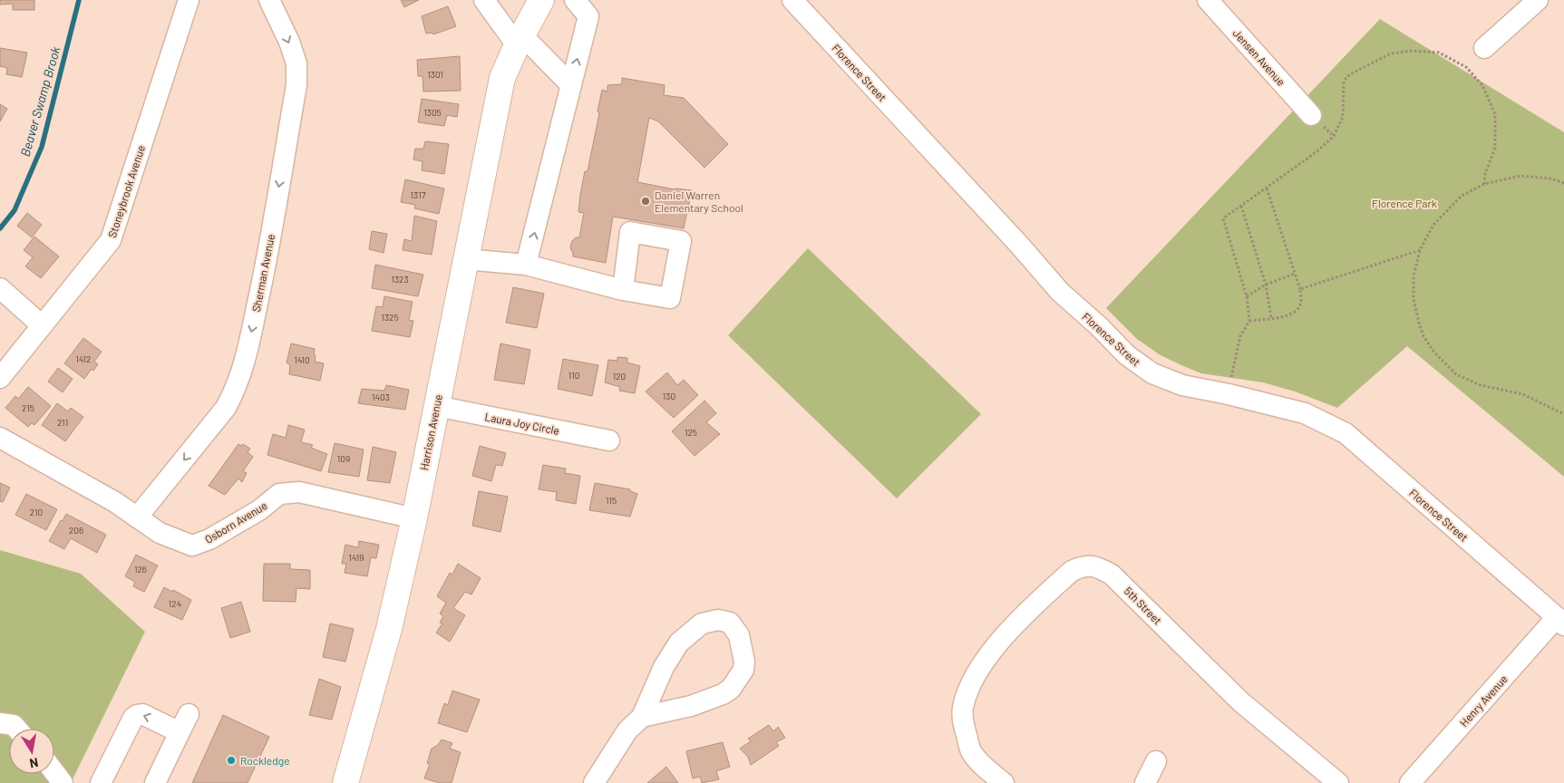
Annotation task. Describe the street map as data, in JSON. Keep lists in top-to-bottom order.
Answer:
{
  "streets": {
    "main road": ["Harrison Avenue"],
    "street": [
      "Jensen Avenue",
      "Florence Street",
      "Stoneybrook Avenue",
      "Sherman Avenue",
      "Laura Joy Circle",
      "Osborn Avenue",
      "5th Street",
      "Henry Avenue"
    ]
  },
  "crossings": [
    ["Florence Street", "Henry Avenue"],
    ["Sherman Avenue", "Osborn Avenue"],
    ["Laura Joy Circle", "Harrison Avenue"],
    ["Harrison Avenue", "Osborn Avenue"]
  ],
  "one_way": ["Sherman Avenue"],
  "water": ["Beaver Swamp Brook"],
  "parks": ["Florence Park"],
  "places": ["Daniel Warren Elementary School", "Rockledge"],
  "house_numbers": [
    "1301",
    "1305",
    "1317",
    "1323",
    "1325",
    "1412",
    "1410",
    "110",
    "120",
    "130",
    "1403",
    "215",
    "211",
    "125",
    "109",
    "115",
    "210",
    "206",
    "1419",
    "126",
    "124"
  ],
  "north": "bottom"
}
